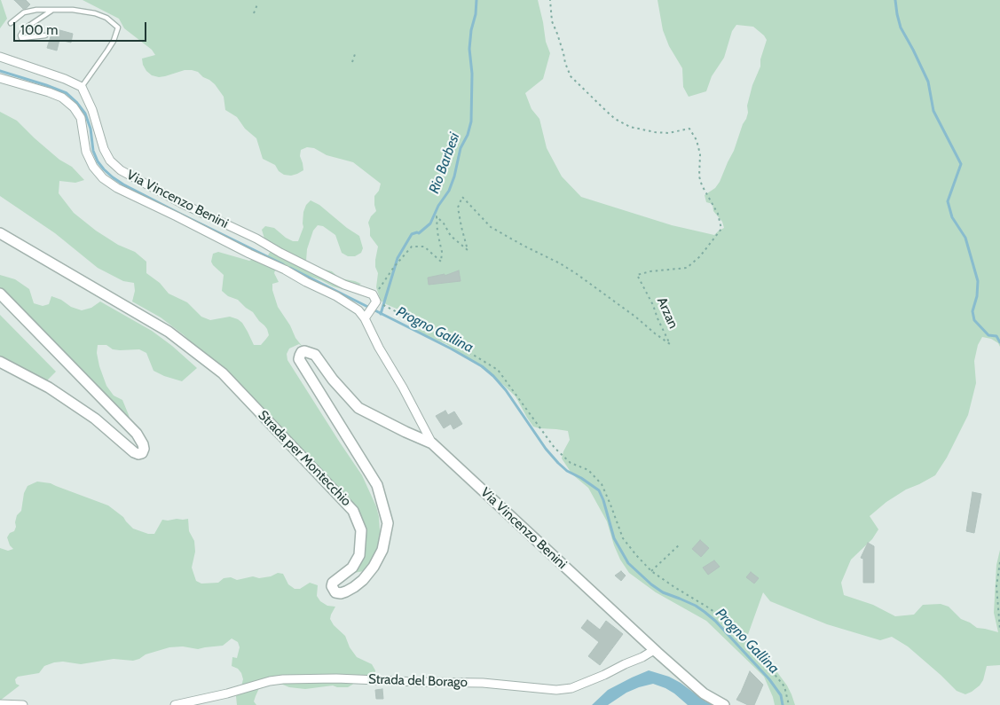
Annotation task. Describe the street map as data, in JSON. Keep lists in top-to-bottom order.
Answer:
{
  "streets": {
    "street": ["Via Vincenzo Benini", "Strada per Montecchio", "Strada del Borago"],
    "path": ["Arzan"]
  },
  "crossings": [
    ["Via Vincenzo Benini", "Arzan"],
    ["Via Vincenzo Benini", "Strada per Montecchio"],
    ["Via Vincenzo Benini", "Strada del Borago"]
  ],
  "water": ["Rio Barbesi", "Progno Gallina"],
  "scale_bar": "100 m"
}
